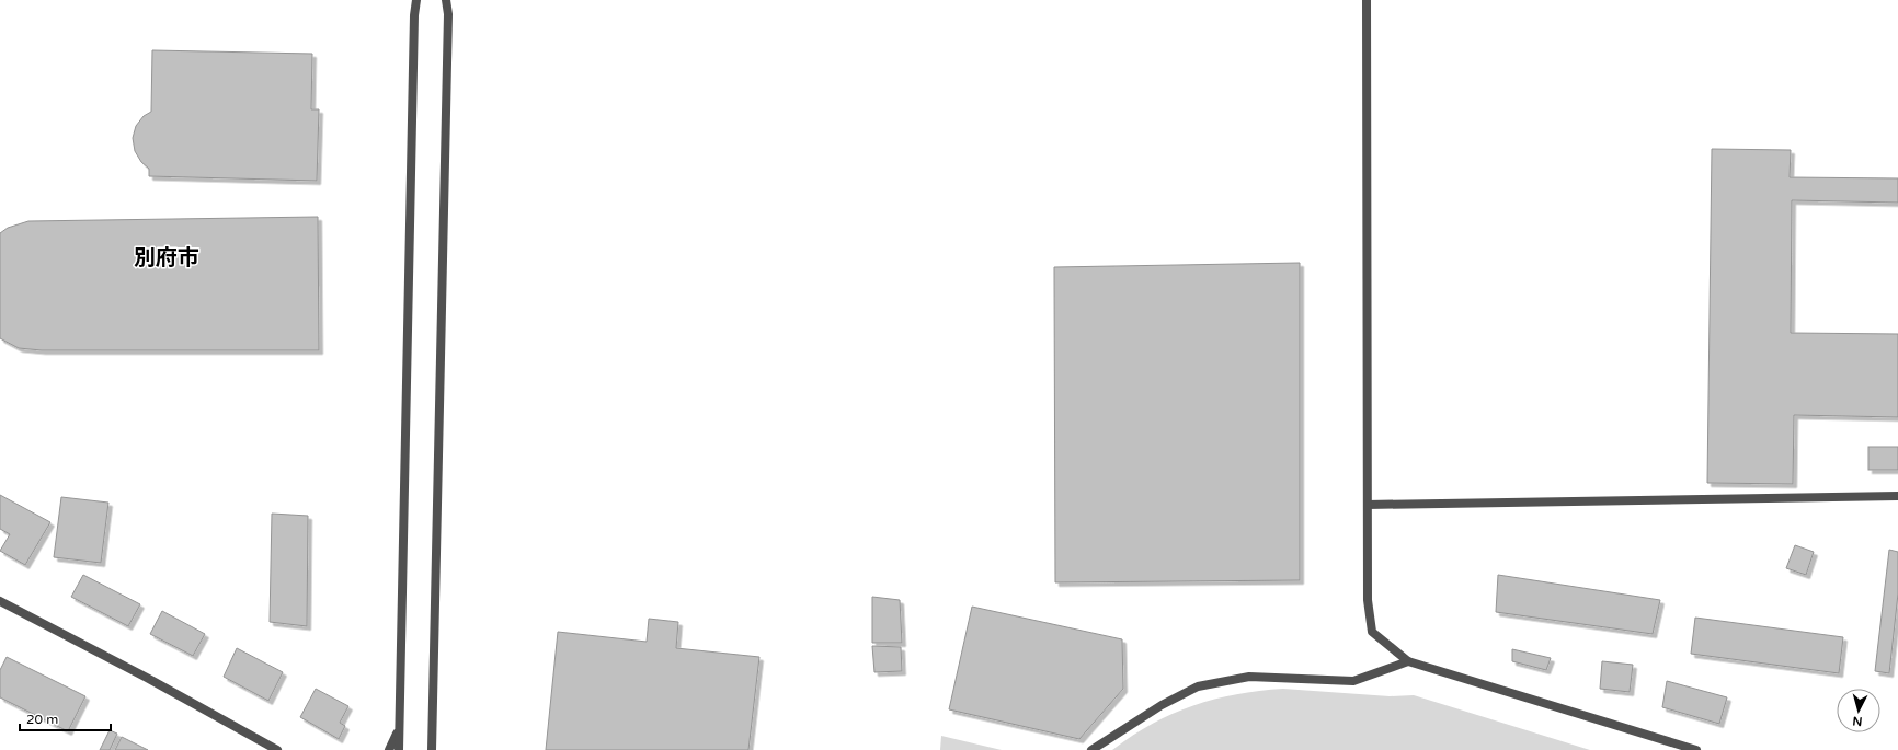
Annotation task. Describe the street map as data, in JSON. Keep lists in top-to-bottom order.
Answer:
{
  "districts": ["別府市"],
  "scale_bar": "20 m",
  "north": "bottom"
}
